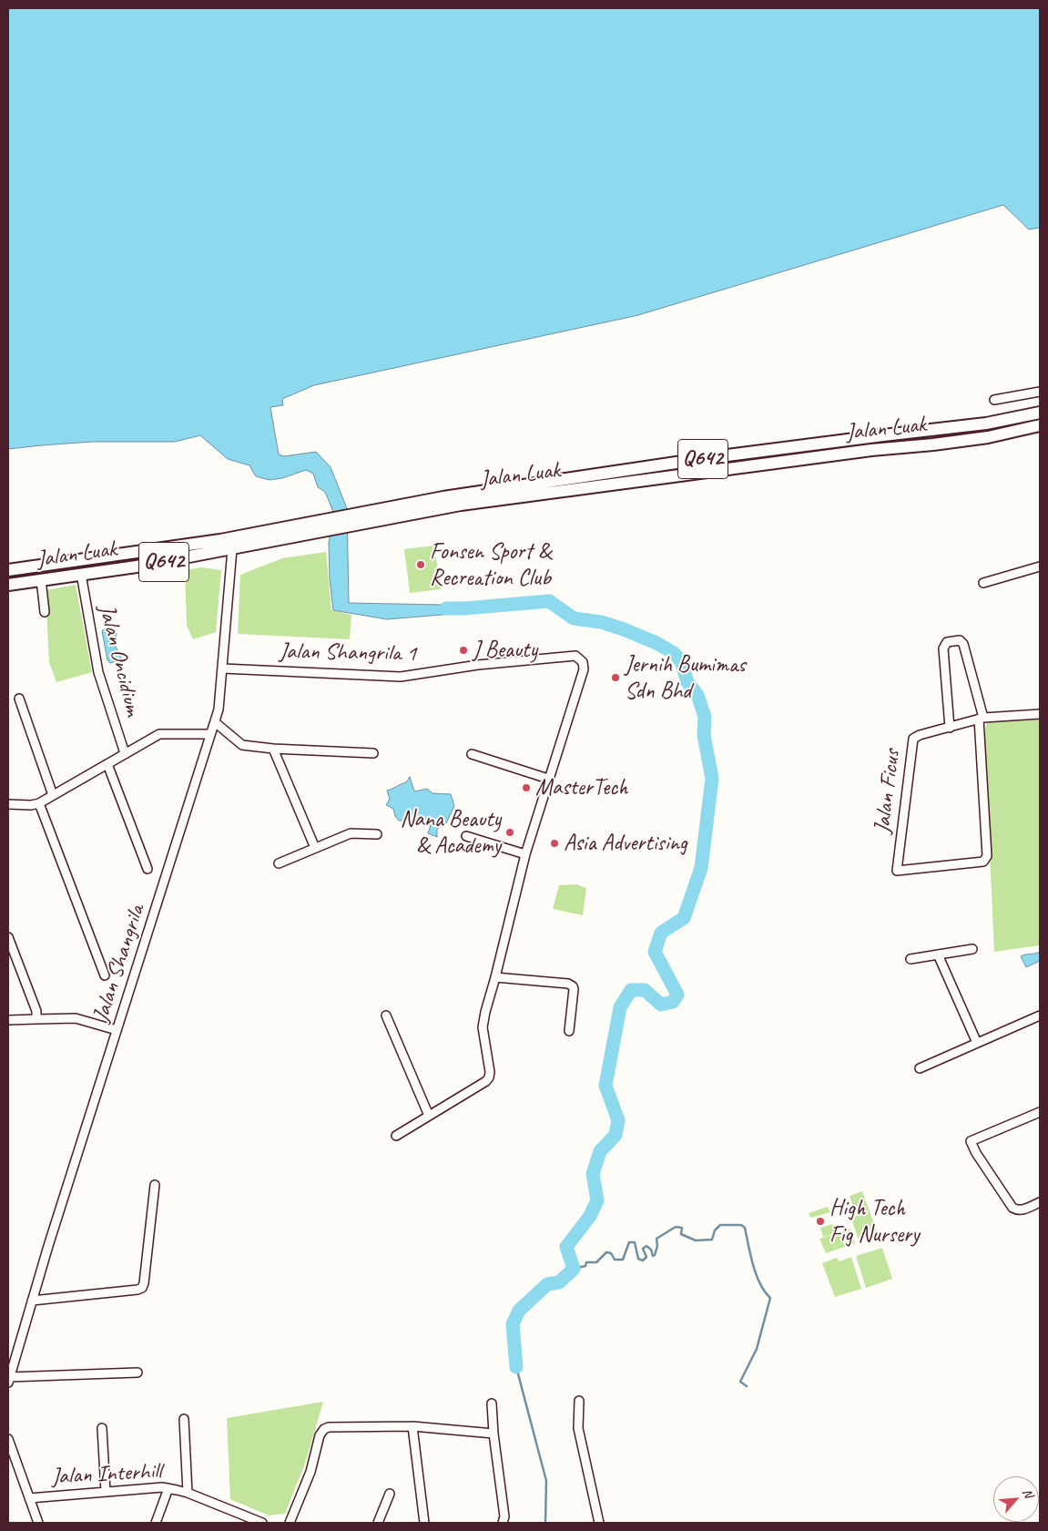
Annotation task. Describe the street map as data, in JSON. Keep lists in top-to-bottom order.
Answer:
{
  "streets": {
    "main road": ["Jalan Luak", "Q642"],
    "street": [
      "Jalan Shangrila 1",
      "Jalan Oncidium",
      "Jalan Ficus",
      "Jalan Shangrila",
      "Jalan Interhill"
    ]
  },
  "crossings": [
    ["Jalan Luak", "Jalan Oncidium"],
    ["Jalan Luak", "Jalan Shangrila"],
    ["Jalan Shangrila 1", "Jalan Shangrila"]
  ],
  "places": [
    "Fonsen Sport & Recreation Club",
    "J Beauty",
    "Jernih Bumimas Sdn Bhd",
    "MasterTech",
    "Nana Beauty & Academy",
    "Asia Advertising",
    "High Tech Fig Nursery"
  ],
  "north": "top right"
}
